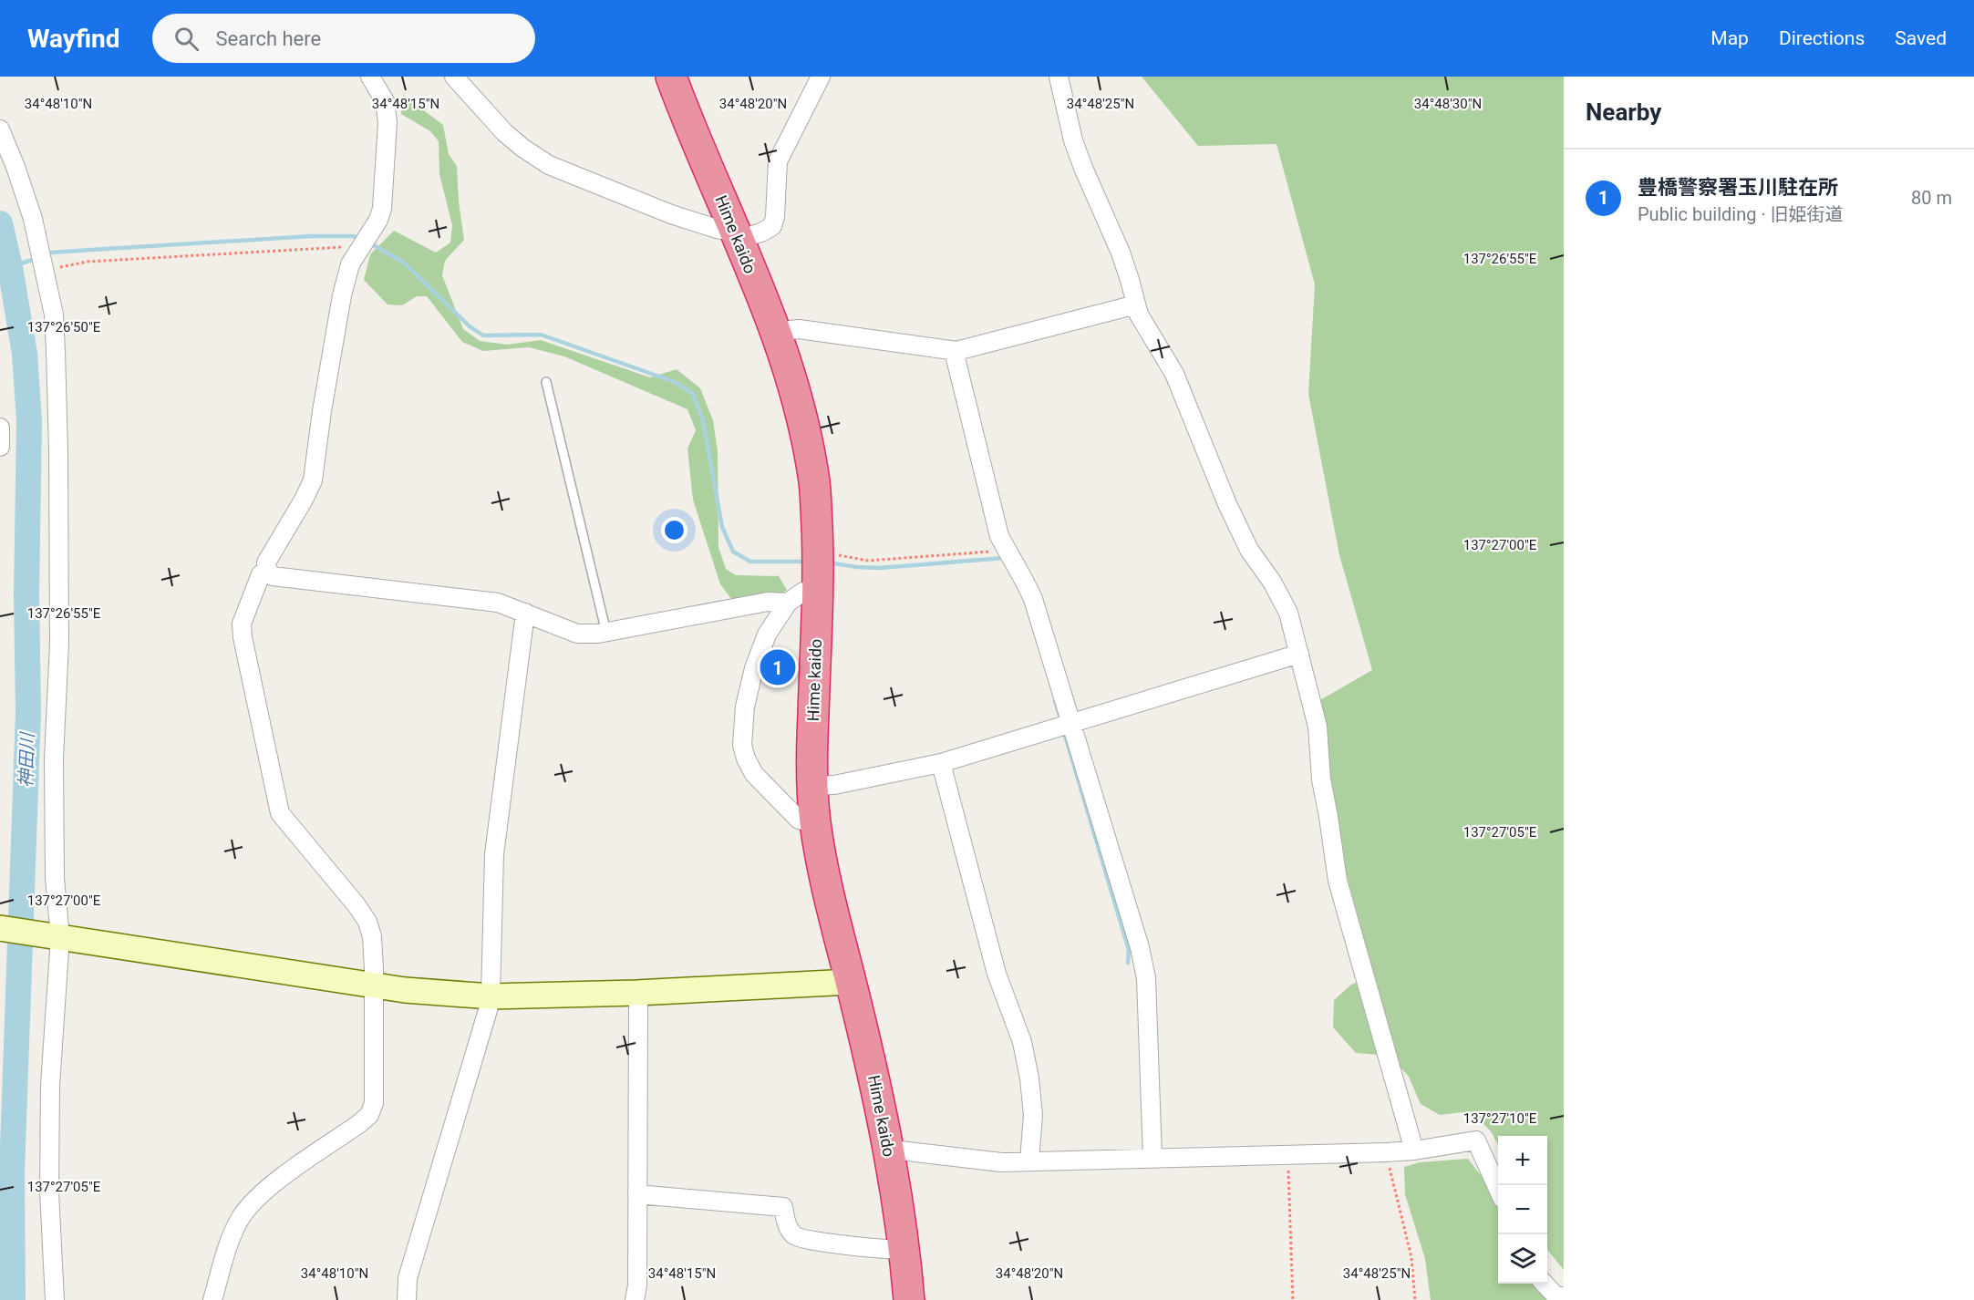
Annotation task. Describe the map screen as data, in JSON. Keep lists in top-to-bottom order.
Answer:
{
  "streets": {
    "highway": ["Hime kaido"]
  },
  "water": ["神田川"],
  "page": {
    "header": "Wayfind",
    "search": "Search here",
    "nav": ["Map", "Directions", "Saved"],
    "heading": "Nearby",
    "list": [
      {
        "mark": "1",
        "name": "豊橋警察署玉川駐在所",
        "note": "Public building · 旧姫街道",
        "value": "80 m"
      }
    ],
    "pins": "1",
    "map_buttons": ["+", "−"]
  },
  "coordinates": [
    "34°48'10\"N",
    "34°48'15\"N",
    "34°48'20\"N",
    "34°48'25\"N",
    "34°48'30\"N",
    "137°26'55\"E",
    "137°26'50\"E",
    "137°27'00\"E",
    "137°27'05\"E",
    "137°27'10\"E"
  ]
}
